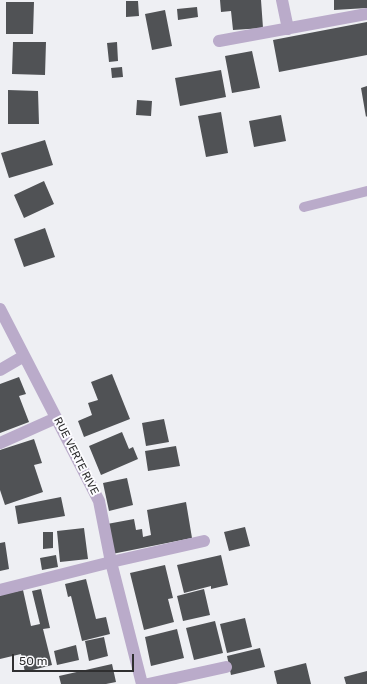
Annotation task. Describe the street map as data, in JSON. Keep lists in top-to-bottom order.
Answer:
{
  "streets": {
    "street": ["RUE VERTE RIVE"]
  },
  "scale_bar": "50 m"
}
